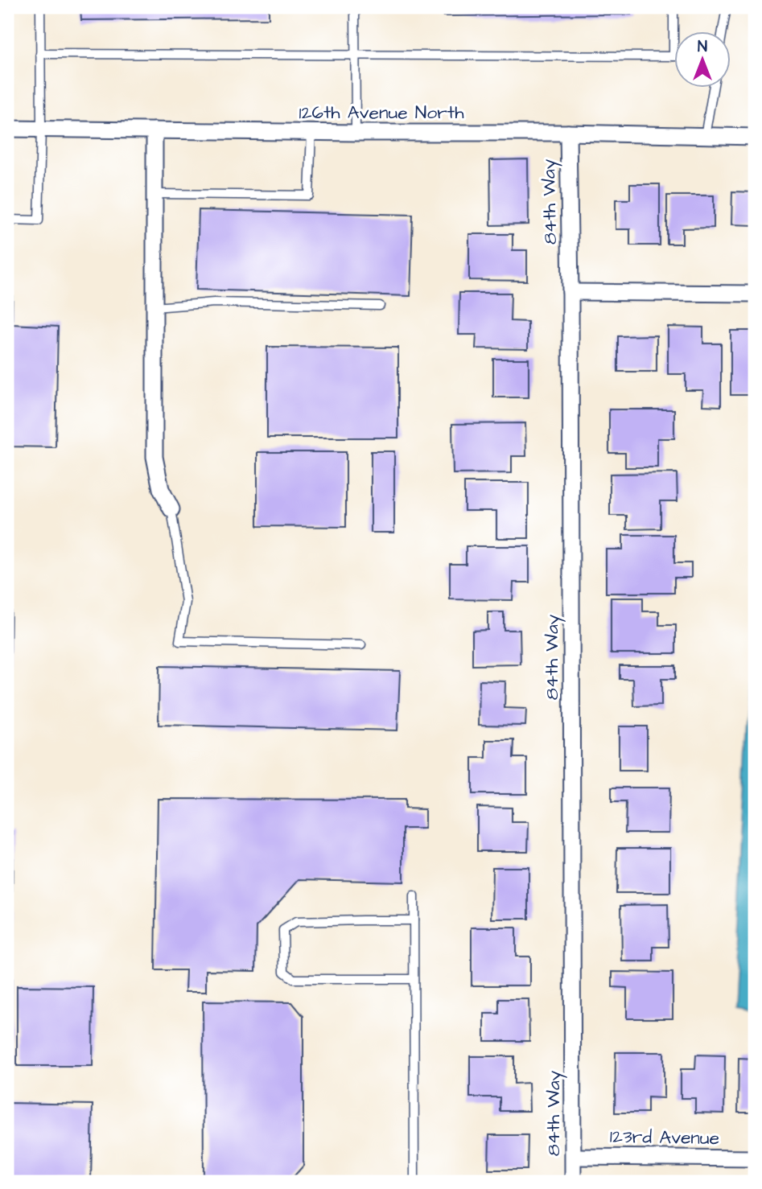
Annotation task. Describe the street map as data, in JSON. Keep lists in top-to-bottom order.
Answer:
{
  "streets": {
    "street": ["126th Avenue North", "84th Way", "123rd Avenue"]
  },
  "crossings": [
    ["126th Avenue North", "84th Way"],
    ["84th Way", "123rd Avenue"]
  ],
  "north": "top"
}
